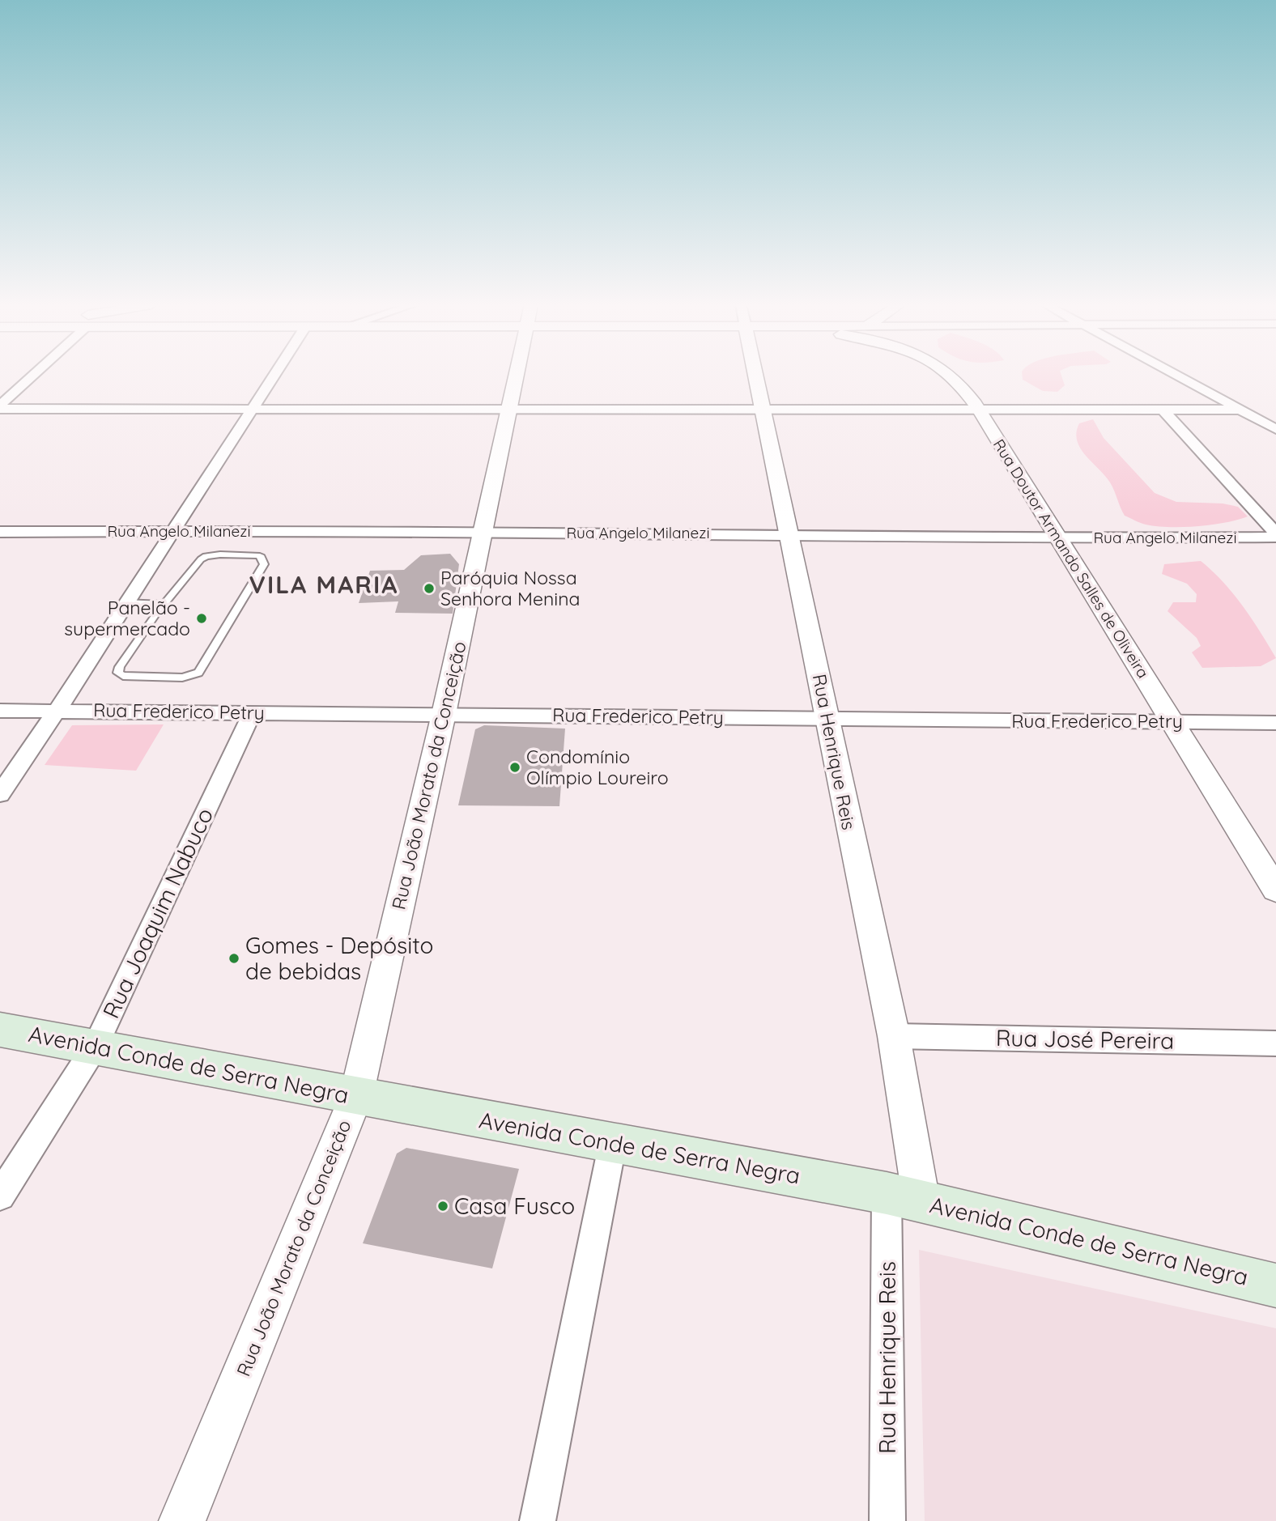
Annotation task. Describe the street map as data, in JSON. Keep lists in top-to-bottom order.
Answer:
{
  "streets": {
    "main road": ["Avenida Conde de Serra Negra"],
    "street": [
      "Rua Angelo Milanezi",
      "Rua Doutor Armando Salles de Oliveira",
      "Rua Frederico Petry",
      "Rua Henrique Reis",
      "Rua João Morato da Conceição",
      "Rua Joaquim Nabuco",
      "Rua José Pereira"
    ]
  },
  "crossings": [
    ["Rua Angelo Milanezi", "Rua Doutor Armando Salles de Oliveira"],
    ["Rua Angelo Milanezi", "Rua Henrique Reis"],
    ["Rua Angelo Milanezi", "Rua João Morato da Conceição"],
    ["Rua Doutor Armando Salles de Oliveira", "Rua Frederico Petry"],
    ["Rua Frederico Petry", "Rua Henrique Reis"],
    ["Rua Frederico Petry", "Rua João Morato da Conceição"],
    ["Rua Frederico Petry", "Rua Joaquim Nabuco"],
    ["Rua Henrique Reis", "Rua José Pereira"],
    ["Rua Henrique Reis", "Avenida Conde de Serra Negra"],
    ["Rua João Morato da Conceição", "Avenida Conde de Serra Negra"],
    ["Rua Joaquim Nabuco", "Avenida Conde de Serra Negra"]
  ],
  "districts": ["VILA MARIA"],
  "places": [
    "Paróquia Nossa Senhora Menina",
    "Panelão - supermercado",
    "Condomínio Olímpio Loureiro",
    "Gomes - Depósito de bebidas",
    "Casa Fusco"
  ]
}
